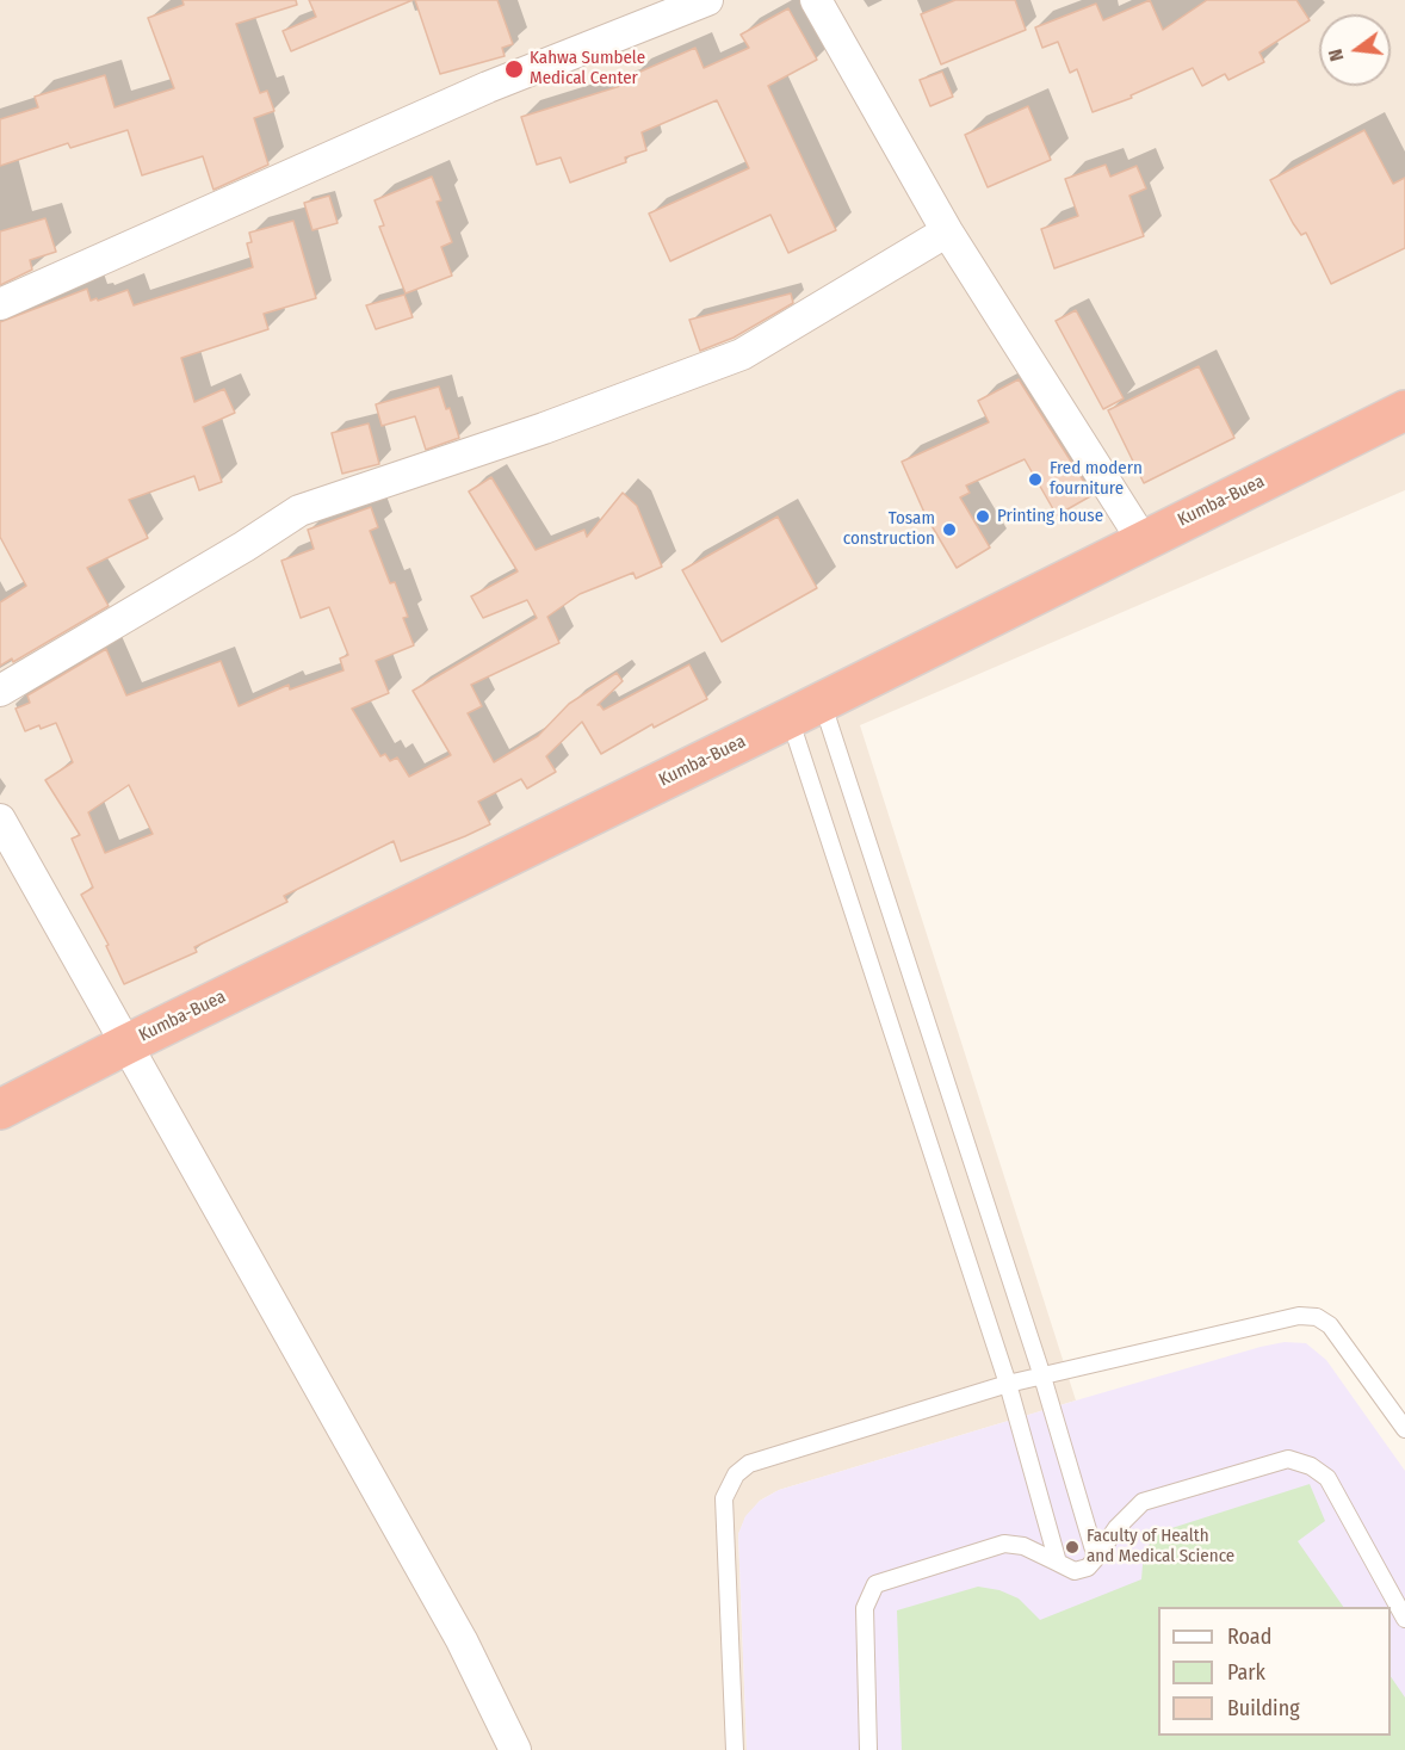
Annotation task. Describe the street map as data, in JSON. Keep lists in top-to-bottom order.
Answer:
{
  "streets": {
    "highway": ["Kumba-Buea"]
  },
  "places": [
    "Kahwa Sumbele Medical Center",
    "Fred modern fourniture",
    "Printing house",
    "Tosam construction",
    "Faculty of Health and Medical Science"
  ],
  "legend": ["Road", "Park", "Building"],
  "north": "left"
}
